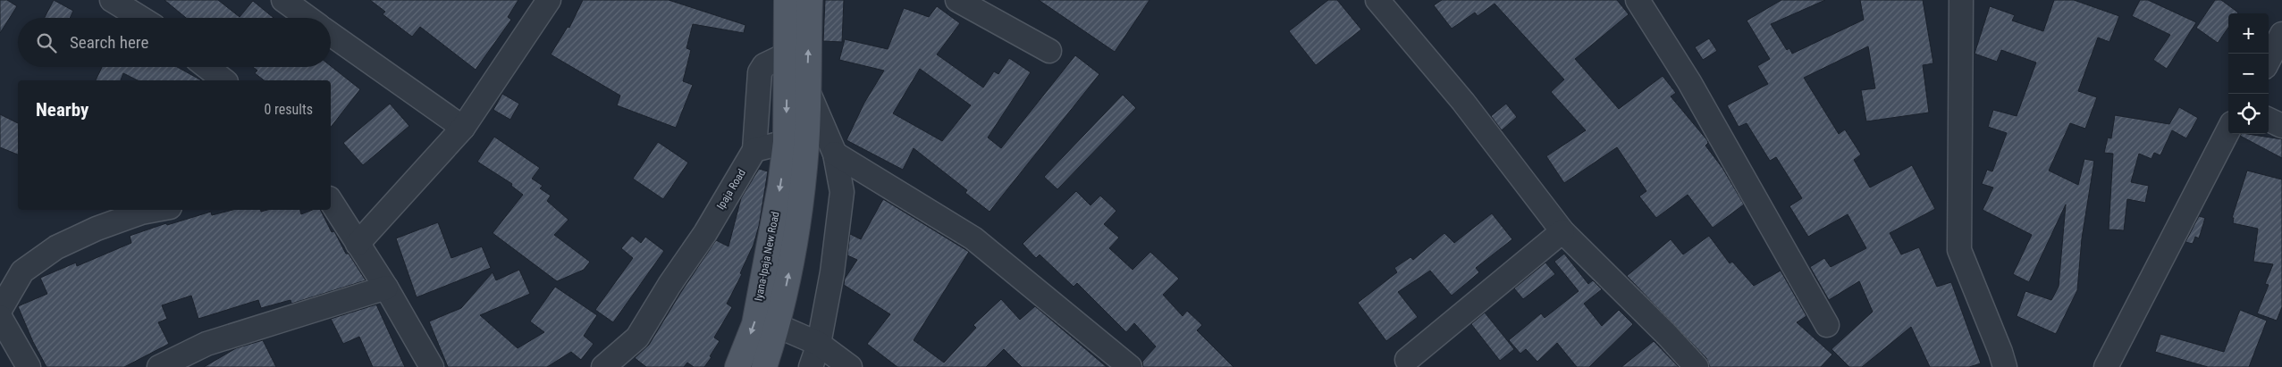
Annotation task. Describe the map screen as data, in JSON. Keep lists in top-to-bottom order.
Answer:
{
  "streets": {
    "main road": ["Iyana-Ipaja New Road"],
    "street": ["Ipaja Road"]
  },
  "page": {
    "map_buttons": ["+", "−"],
    "search": "Search here",
    "heading": ["Nearby", "0 results"]
  }
}
